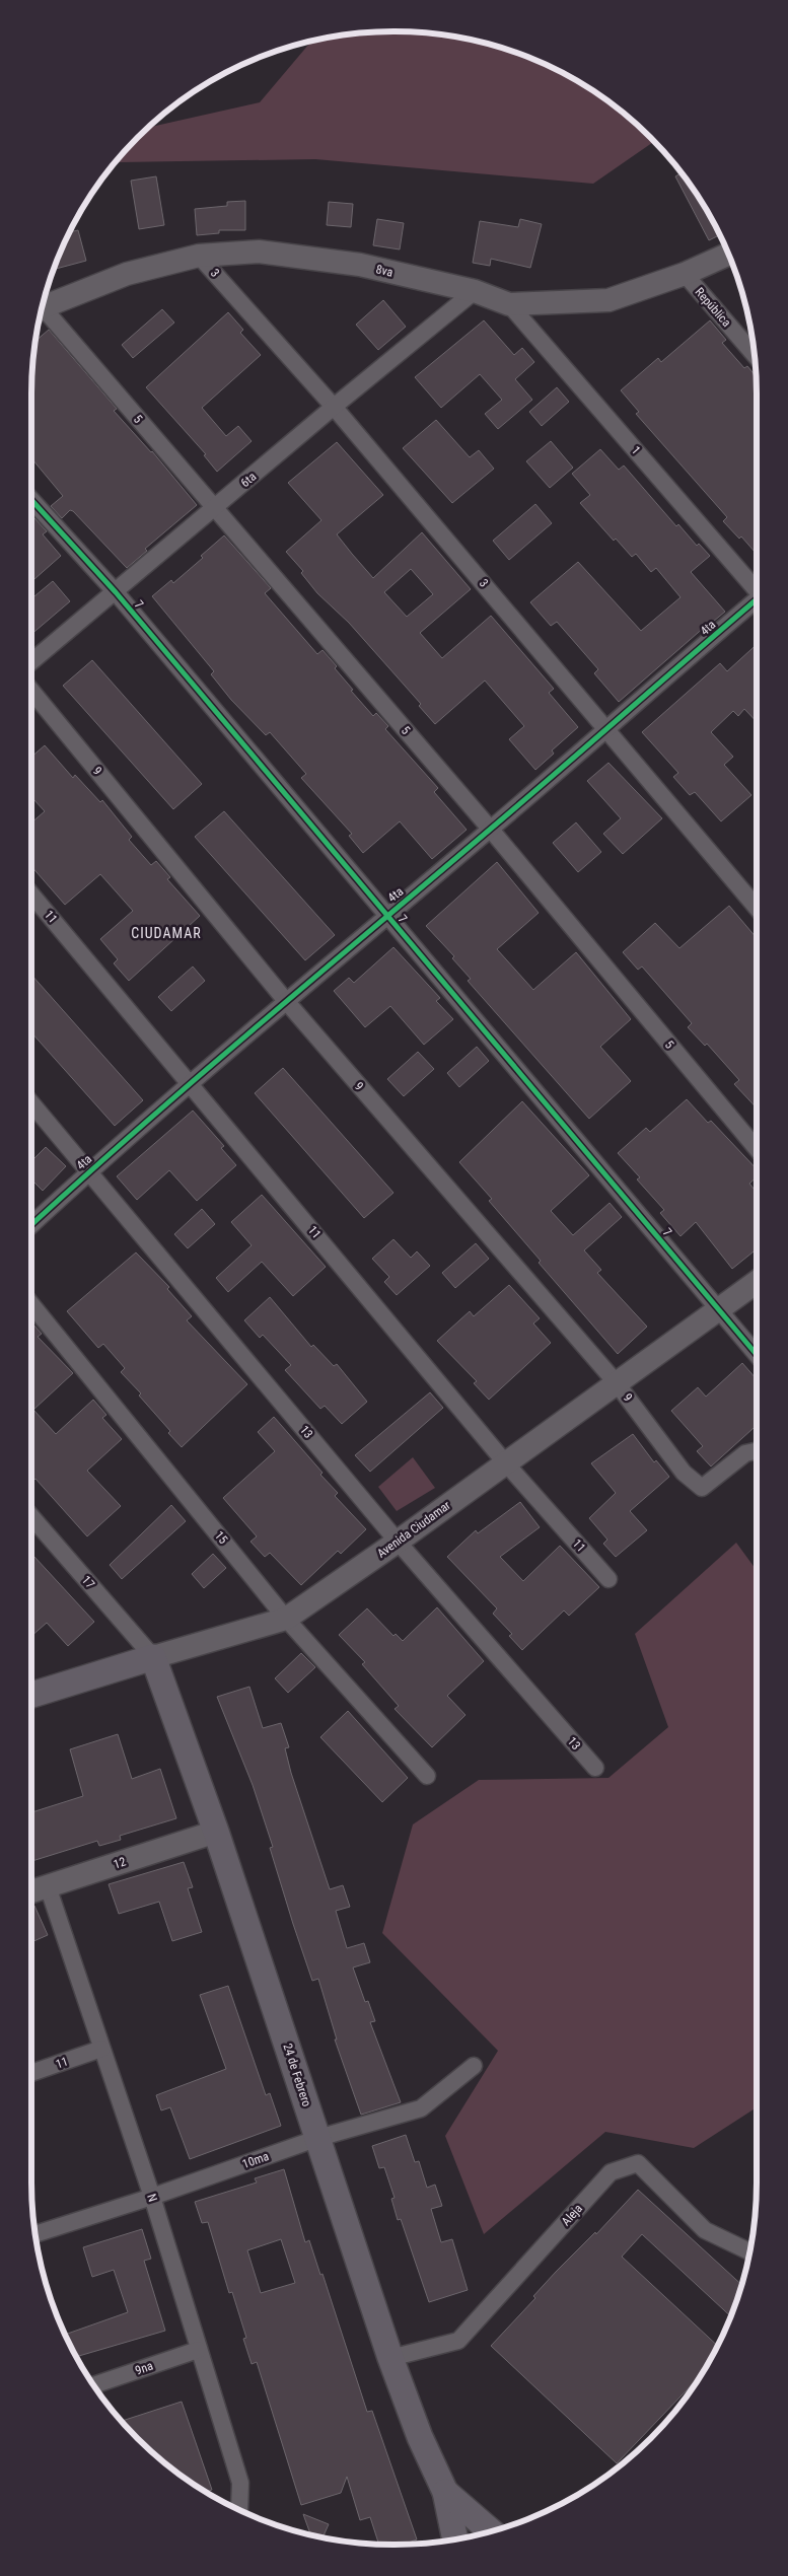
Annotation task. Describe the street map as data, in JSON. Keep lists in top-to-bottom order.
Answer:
{
  "streets": {
    "main road": [
      "8va",
      "Avenida Ciudamar",
      "12",
      "24 de Febrero"
    ],
    "street": [
      "3",
      "República",
      "5",
      "1",
      "6ta",
      "7",
      "4ta",
      "9",
      "11",
      "13",
      "15",
      "17",
      "10ma",
      "N",
      "Aleja",
      "9na"
    ]
  },
  "crossings": [
    ["8va", "3"],
    ["8va", "República"],
    ["8va", "1"],
    ["8va", "6ta"],
    ["3", "6ta"],
    ["3", "4ta"],
    ["5", "6ta"],
    ["5", "4ta"],
    ["6ta", "7"],
    ["7", "4ta"],
    ["7", "Avenida Ciudamar"],
    ["4ta", "9"],
    ["4ta", "11"],
    ["4ta", "13"],
    ["9", "Avenida Ciudamar"],
    ["11", "Avenida Ciudamar"],
    ["11", "N"],
    ["13", "Avenida Ciudamar"],
    ["Avenida Ciudamar", "15"],
    ["Avenida Ciudamar", "17"],
    ["Avenida Ciudamar", "24 de Febrero"],
    ["17", "24 de Febrero"],
    ["12", "24 de Febrero"],
    ["12", "N"],
    ["24 de Febrero", "10ma"],
    ["24 de Febrero", "Aleja"],
    ["10ma", "N"],
    ["N", "9na"]
  ],
  "districts": ["CIUDAMAR"]
}
